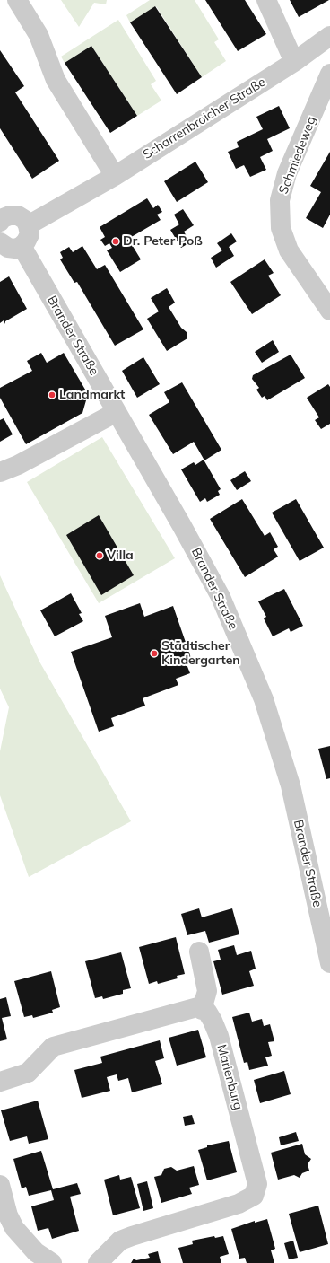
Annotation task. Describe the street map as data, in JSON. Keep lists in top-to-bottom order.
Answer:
{
  "streets": {
    "street": [
      "Scharrenbroicher Straße",
      "Schmiedeweg",
      "Brander Straße",
      "Marienburg"
    ]
  },
  "places": [
    "Dr. Peter Poß",
    "Landmarkt",
    "Villa",
    "Städtischer Kindergarten"
  ]
}
